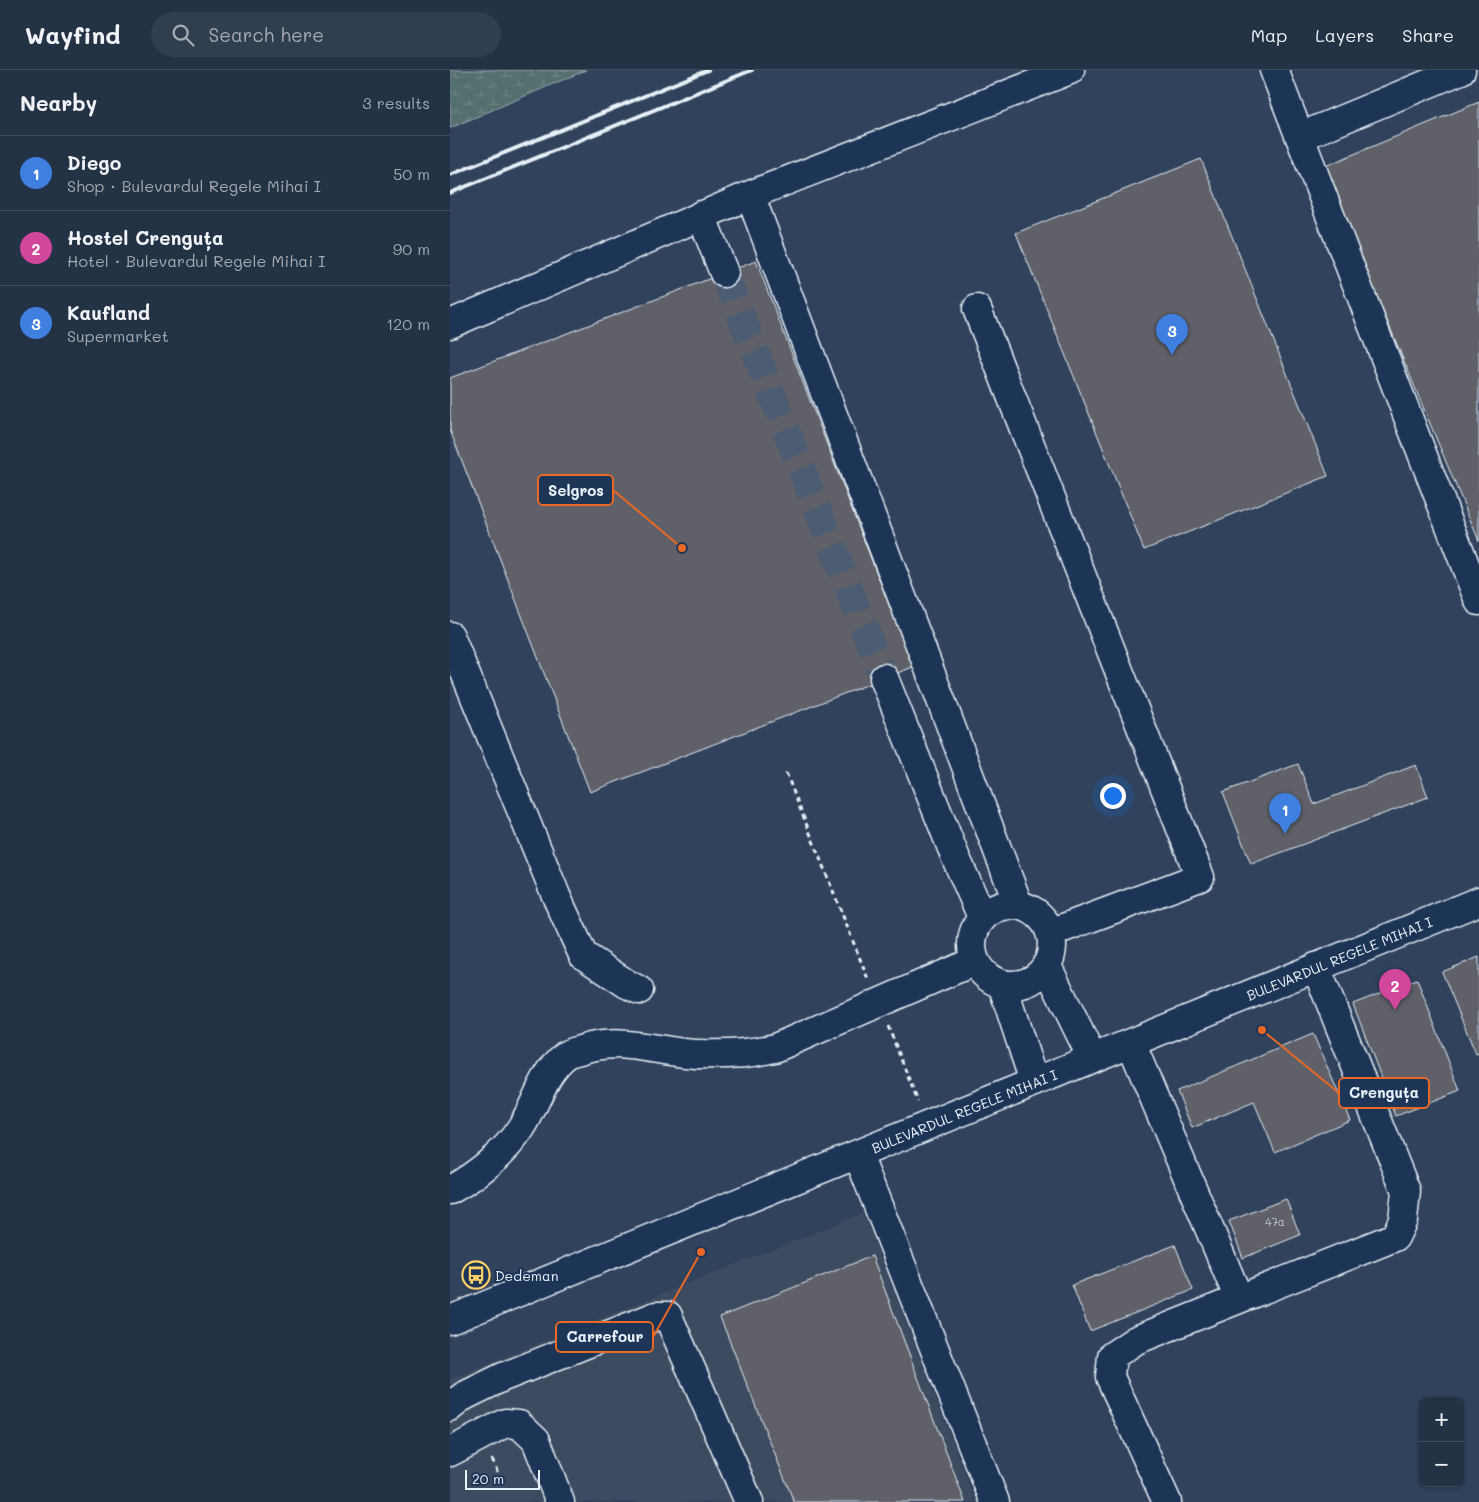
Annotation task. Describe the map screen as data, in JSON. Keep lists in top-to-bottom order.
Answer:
{
  "streets": {
    "main road": ["BULEVARDUL REGELE MIHAI I"]
  },
  "places": {
    "other": ["Selgros", "Crenguța", "Carrefour"],
    "bus stop": ["Dedeman"]
  },
  "house_numbers": ["47a"],
  "scale_bar": "20 m",
  "page": {
    "header": "Wayfind",
    "search": "Search here",
    "nav": ["Map", "Layers", "Share"],
    "heading": ["Nearby", "3 results"],
    "list": [
      {
        "mark": "1",
        "name": "Diego",
        "note": "Shop · Bulevardul Regele Mihai I",
        "value": "50 m"
      },
      {
        "mark": "2",
        "name": "Hostel Crenguța",
        "note": "Hotel · Bulevardul Regele Mihai I",
        "value": "90 m"
      },
      {
        "mark": "3",
        "name": "Kaufland",
        "note": "Supermarket",
        "value": "120 m"
      }
    ],
    "pins": ["3", "1", "2"],
    "map_buttons": ["+", "−"],
    "scale": "20 m"
  }
}
